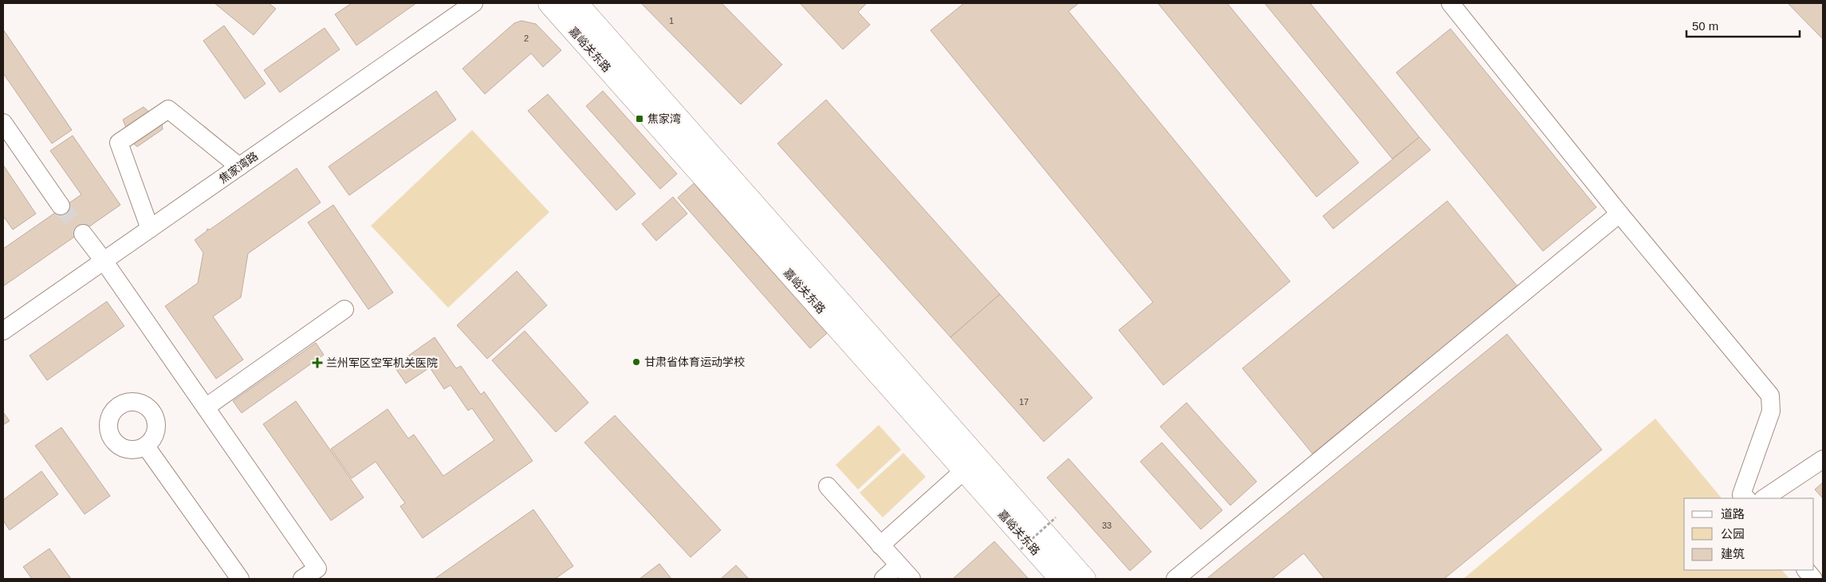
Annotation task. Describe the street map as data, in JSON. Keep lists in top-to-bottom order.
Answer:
{
  "streets": {
    "main road": ["嘉峪关东路"],
    "street": ["焦家湾路"]
  },
  "places": {
    "transit": ["焦家湾"],
    "other": ["甘肃省体育运动学校"],
    "health": ["兰州军区空军机关医院"]
  },
  "house_numbers": [
    "1",
    "2",
    "17",
    "33"
  ],
  "legend": ["道路", "公园", "建筑"],
  "scale_bar": "50 m"
}
